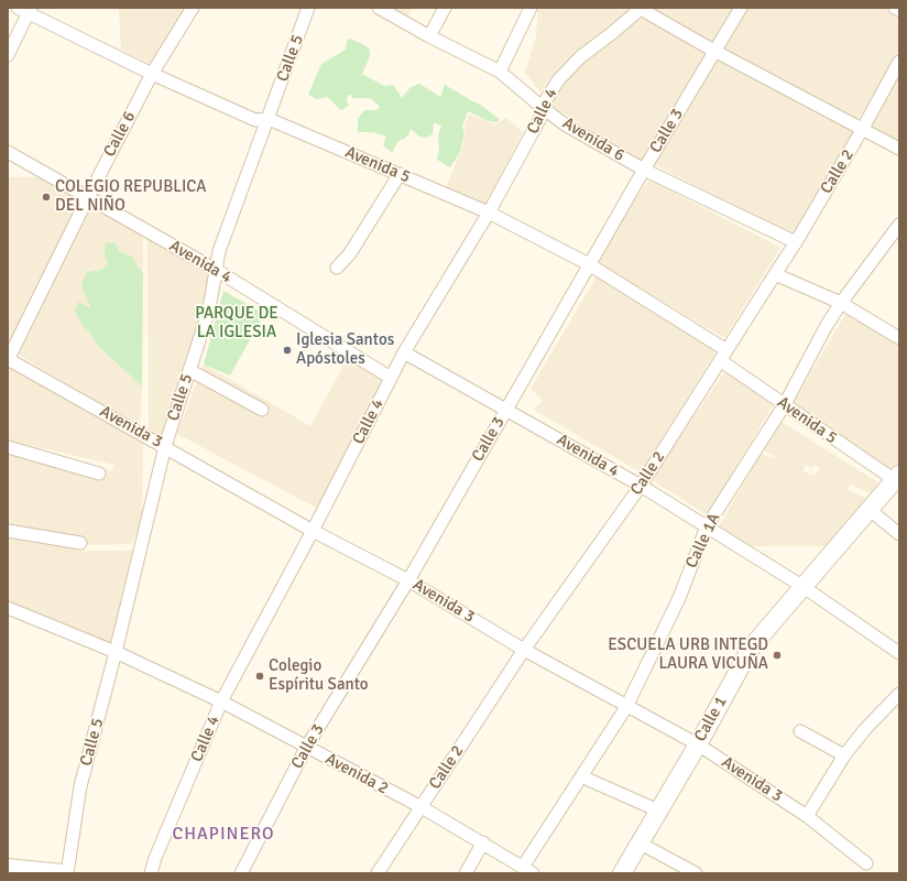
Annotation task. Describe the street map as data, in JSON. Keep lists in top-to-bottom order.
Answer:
{
  "streets": {
    "street": [
      "Calle 5",
      "Calle 4",
      "Calle 3",
      "Calle 6",
      "Avenida 6",
      "Avenida 5",
      "Calle 2",
      "Avenida 4",
      "Avenida 3",
      "Calle 1A",
      "Calle 1",
      "Avenida 2"
    ]
  },
  "crossings": [
    ["Calle 5", "Avenida 5"],
    ["Calle 5", "Avenida 4"],
    ["Calle 5", "Avenida 3"],
    ["Calle 5", "Avenida 2"],
    ["Calle 4", "Avenida 6"],
    ["Calle 4", "Avenida 5"],
    ["Calle 4", "Avenida 4"],
    ["Calle 4", "Avenida 3"],
    ["Calle 4", "Avenida 2"],
    ["Calle 3", "Avenida 6"],
    ["Calle 3", "Avenida 5"],
    ["Calle 3", "Avenida 4"],
    ["Calle 3", "Avenida 3"],
    ["Calle 3", "Avenida 2"],
    ["Calle 6", "Avenida 5"],
    ["Calle 6", "Avenida 4"],
    ["Calle 6", "Avenida 3"],
    ["Avenida 6", "Calle 2"],
    ["Avenida 5", "Calle 2"],
    ["Avenida 5", "Calle 1A"],
    ["Avenida 5", "Calle 1"],
    ["Calle 2", "Avenida 4"],
    ["Calle 2", "Avenida 3"],
    ["Calle 2", "Avenida 2"],
    ["Avenida 4", "Calle 1A"],
    ["Avenida 4", "Calle 1"],
    ["Avenida 3", "Calle 1A"],
    ["Avenida 3", "Calle 1"],
    ["Calle 1A", "Avenida 2"]
  ],
  "districts": ["CHAPINERO"],
  "parks": ["PARQUE DE LA IGLESIA"],
  "places": [
    "COLEGIO REPUBLICA DEL NIÑO",
    "Iglesia Santos Apóstoles",
    "ESCUELA URB INTEGD LAURA VICUÑA",
    "Colegio Espíritu Santo"
  ]
}
